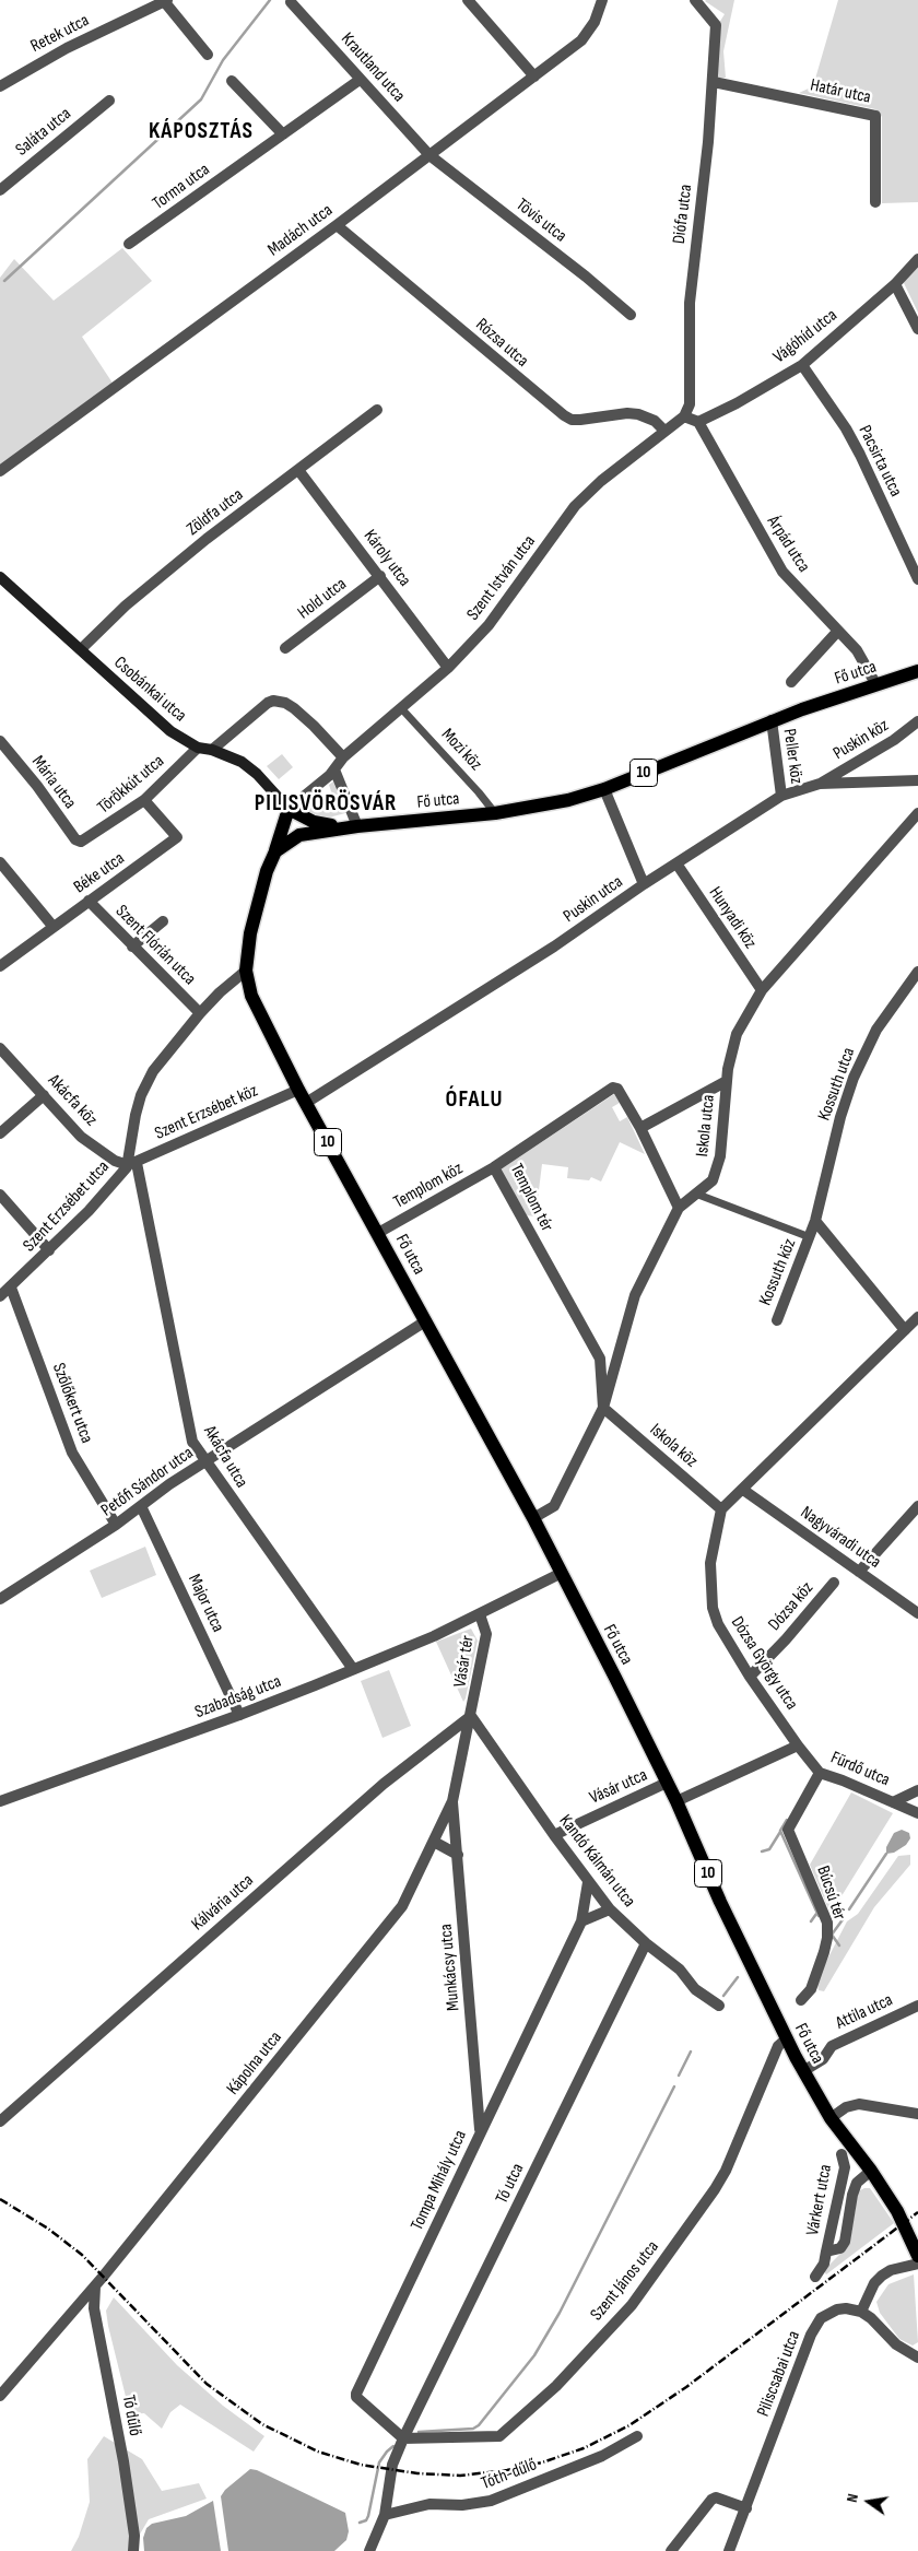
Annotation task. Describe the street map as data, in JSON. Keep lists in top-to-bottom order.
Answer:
{
  "streets": {
    "main road": ["Fő utca", "Csobánkai utca", "10"],
    "street": [
      "Retek utca",
      "Krautland utca",
      "Határ utca",
      "Saláta utca",
      "Torma utca",
      "Diófa utca",
      "Tövis utca",
      "Madách utca",
      "Vágóhíd utca",
      "Rózsa utca",
      "Pacsirta utca",
      "Zöldfa utca",
      "Árpád utca",
      "Károly utca",
      "Szent István utca",
      "Hold utca",
      "Puskin köz",
      "Mozi köz",
      "Peller köz",
      "Mária utca",
      "Törökkút utca",
      "Béke utca",
      "Puskin utca",
      "Hunyadi köz",
      "Szent Flórián utca",
      "Kossuth utca",
      "Akácfa köz",
      "Szent Erzsébet köz",
      "Iskola utca",
      "Templom köz",
      "Templom tér",
      "Szent Erzsébet utca",
      "Kossuth köz",
      "Szőlőkert utca",
      "Iskola köz",
      "Akácfa utca",
      "Petőfi Sándor utca",
      "Nagyváradi utca",
      "Major utca",
      "Dózsa köz",
      "Vásár tér",
      "Dózsa György utca",
      "Szabadság utca",
      "Fürdő utca",
      "Vásár utca",
      "Kandó Kálmán utca",
      "Búcsú tér",
      "Kálvária utca",
      "Munkácsy utca",
      "Attila utca",
      "Kápolna utca",
      "Tompa Mihály utca",
      "Tó utca",
      "Várkert utca",
      "Szent János utca",
      "Piliscsabai utca",
      "Tó dűlő",
      "Tóth-dűlő"
    ]
  },
  "crossings": [
    ["Krautland utca", "Torma utca"],
    ["Krautland utca", "Tövis utca"],
    ["Krautland utca", "Madách utca"],
    ["Határ utca", "Diófa utca"],
    ["Diófa utca", "Szent István utca"],
    ["Tövis utca", "Madách utca"],
    ["Madách utca", "Rózsa utca"],
    ["Vágóhíd utca", "Pacsirta utca"],
    ["Vágóhíd utca", "Árpád utca"],
    ["Rózsa utca", "Szent István utca"],
    ["Zöldfa utca", "Károly utca"],
    ["Zöldfa utca", "Csobánkai utca"],
    ["Árpád utca", "Fő utca"],
    ["Károly utca", "Szent István utca"],
    ["Károly utca", "Hold utca"],
    ["Szent István utca", "Csobánkai utca"],
    ["Szent István utca", "Mozi köz"],
    ["Fő utca", "Mozi köz"],
    ["Fő utca", "Peller köz"],
    ["Fő utca", "Puskin utca"],
    ["Fő utca", "Szent Erzsébet köz"],
    ["Fő utca", "Iskola utca"],
    ["Fő utca", "Templom köz"],
    ["Fő utca", "Szent Erzsébet utca"],
    ["Fő utca", "Petőfi Sándor utca"],
    ["Fő utca", "Vásár tér"],
    ["Fő utca", "Vásár utca"],
    ["Fő utca", "Attila utca"],
    ["Fő utca", "Várkert utca"],
    ["Fő utca", "Szent János utca"],
    ["Csobánkai utca", "Törökkút utca"],
    ["Puskin köz", "Puskin utca"],
    ["Peller köz", "Puskin utca"],
    ["Mária utca", "Törökkút utca"],
    ["Törökkút utca", "Béke utca"],
    ["Béke utca", "Szent Flórián utca"],
    ["Puskin utca", "Hunyadi köz"],
    ["Hunyadi köz", "Iskola utca"],
    ["Szent Flórián utca", "Szent Erzsébet utca"],
    ["Kossuth utca", "Kossuth köz"],
    ["Akácfa köz", "Szent Erzsébet köz"],
    ["Akácfa köz", "Szent Erzsébet utca"],
    ["Akácfa köz", "Akácfa utca"],
    ["Szent Erzsébet köz", "Szent Erzsébet utca"],
    ["Szent Erzsébet köz", "Akácfa utca"],
    ["Iskola utca", "Templom tér"],
    ["Iskola utca", "Iskola köz"],
    ["Templom köz", "Templom tér"],
    ["Templom tér", "Iskola köz"],
    ["Szent Erzsébet utca", "Szőlőkert utca"],
    ["Szent Erzsébet utca", "Akácfa utca"],
    ["Szőlőkert utca", "Petőfi Sándor utca"],
    ["Iskola köz", "Dózsa György utca"],
    ["Akácfa utca", "Petőfi Sándor utca"],
    ["Akácfa utca", "Szabadság utca"],
    ["Petőfi Sándor utca", "Major utca"],
    ["Major utca", "Szabadság utca"],
    ["Dózsa köz", "Dózsa György utca"],
    ["Vásár tér", "Szabadság utca"],
    ["Vásár tér", "Kandó Kálmán utca"],
    ["Vásár tér", "Kálvária utca"],
    ["Vásár tér", "Kápolna utca"],
    ["Dózsa György utca", "Fürdő utca"],
    ["Fürdő utca", "Búcsú tér"],
    ["Vásár utca", "Kandó Kálmán utca"],
    ["Kandó Kálmán utca", "Kálvária utca"],
    ["Kandó Kálmán utca", "Kápolna utca"],
    ["Kandó Kálmán utca", "Tompa Mihály utca"],
    ["Kandó Kálmán utca", "Tó utca"],
    ["Kálvária utca", "Kápolna utca"],
    ["Munkácsy utca", "Kápolna utca"],
    ["Munkácsy utca", "Tompa Mihály utca"],
    ["Kápolna utca", "Tó dűlő"],
    ["Tompa Mihály utca", "Tó utca"],
    ["Tompa Mihály utca", "Szent János utca"],
    ["Tó utca", "Szent János utca"],
    ["Tó utca", "Tóth-dűlő"]
  ],
  "districts": ["KÁPOSZTÁS", "PILISVÖRÖSVÁR", "ÓFALU"],
  "north": "left"
}
